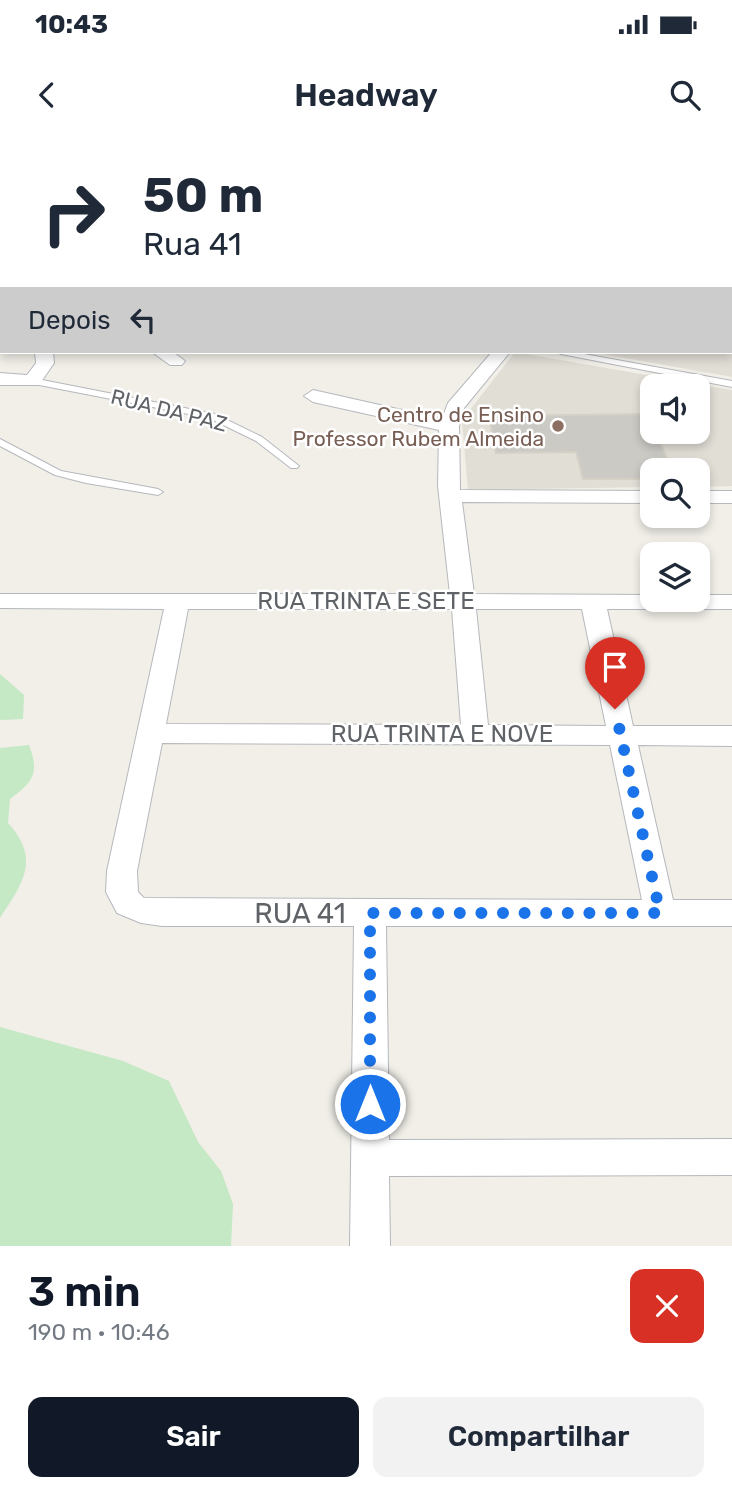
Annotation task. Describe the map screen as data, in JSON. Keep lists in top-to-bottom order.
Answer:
{
  "streets": {
    "street": ["RUA TRINTA E SETE", "RUA TRINTA E NOVE", "RUA 41"],
    "lane": ["RUA DA PAZ"]
  },
  "places": ["Centro de Ensino Professor Rubem Almeida"],
  "page": {
    "status": "10:43",
    "header": "Headway",
    "turn": ["50 m", "Rua 41"],
    "then": "Depois",
    "heading": ["3 min", "190 m · 10:46"],
    "buttons": ["Sair", "Compartilhar"]
  }
}
